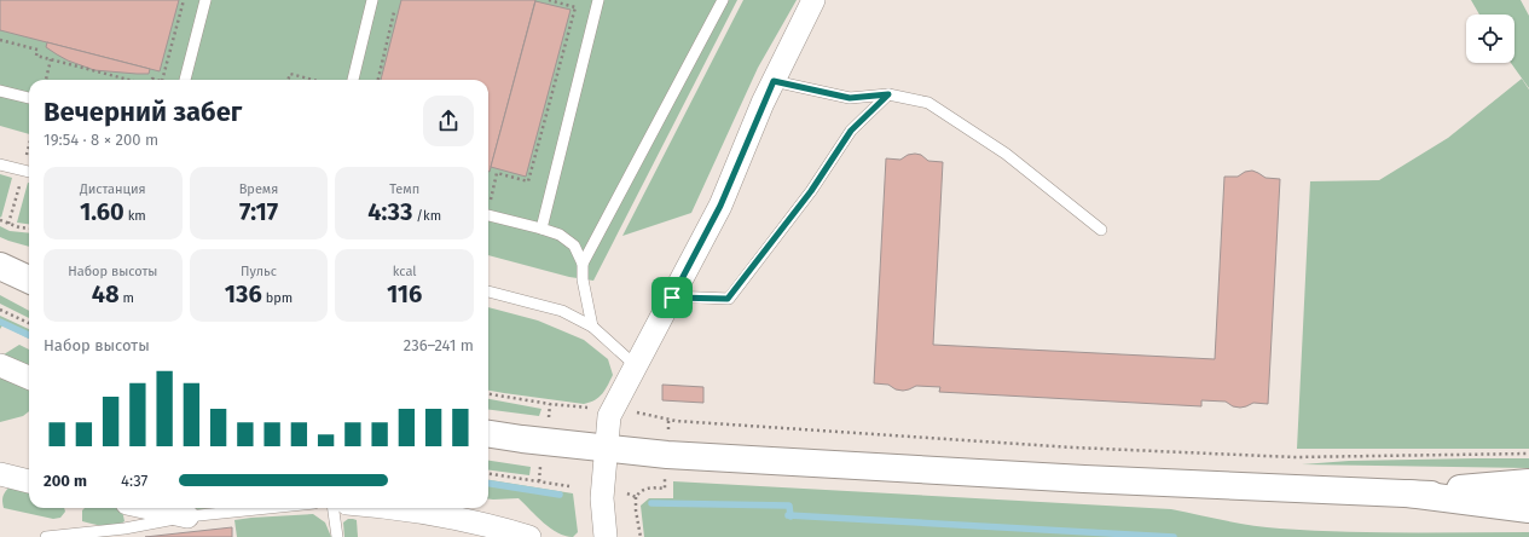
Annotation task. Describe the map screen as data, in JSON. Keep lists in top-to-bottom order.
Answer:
{
  "page": {
    "heading": ["Вечерний забег", "19:54 · 8 × 200 m"],
    "stats": [
      ["Дистанция", "1.60 km"],
      ["Время", "7:17"],
      ["Темп", "4:33 /km"],
      ["Набор высоты", "48 m"],
      ["Пульс", "136 bpm"],
      ["kcal", "116"]
    ],
    "chart": ["Набор высоты", "236–241 m"],
    "list": [
      {
        "name": "200 m",
        "note": "4:37"
      }
    ]
  }
}
